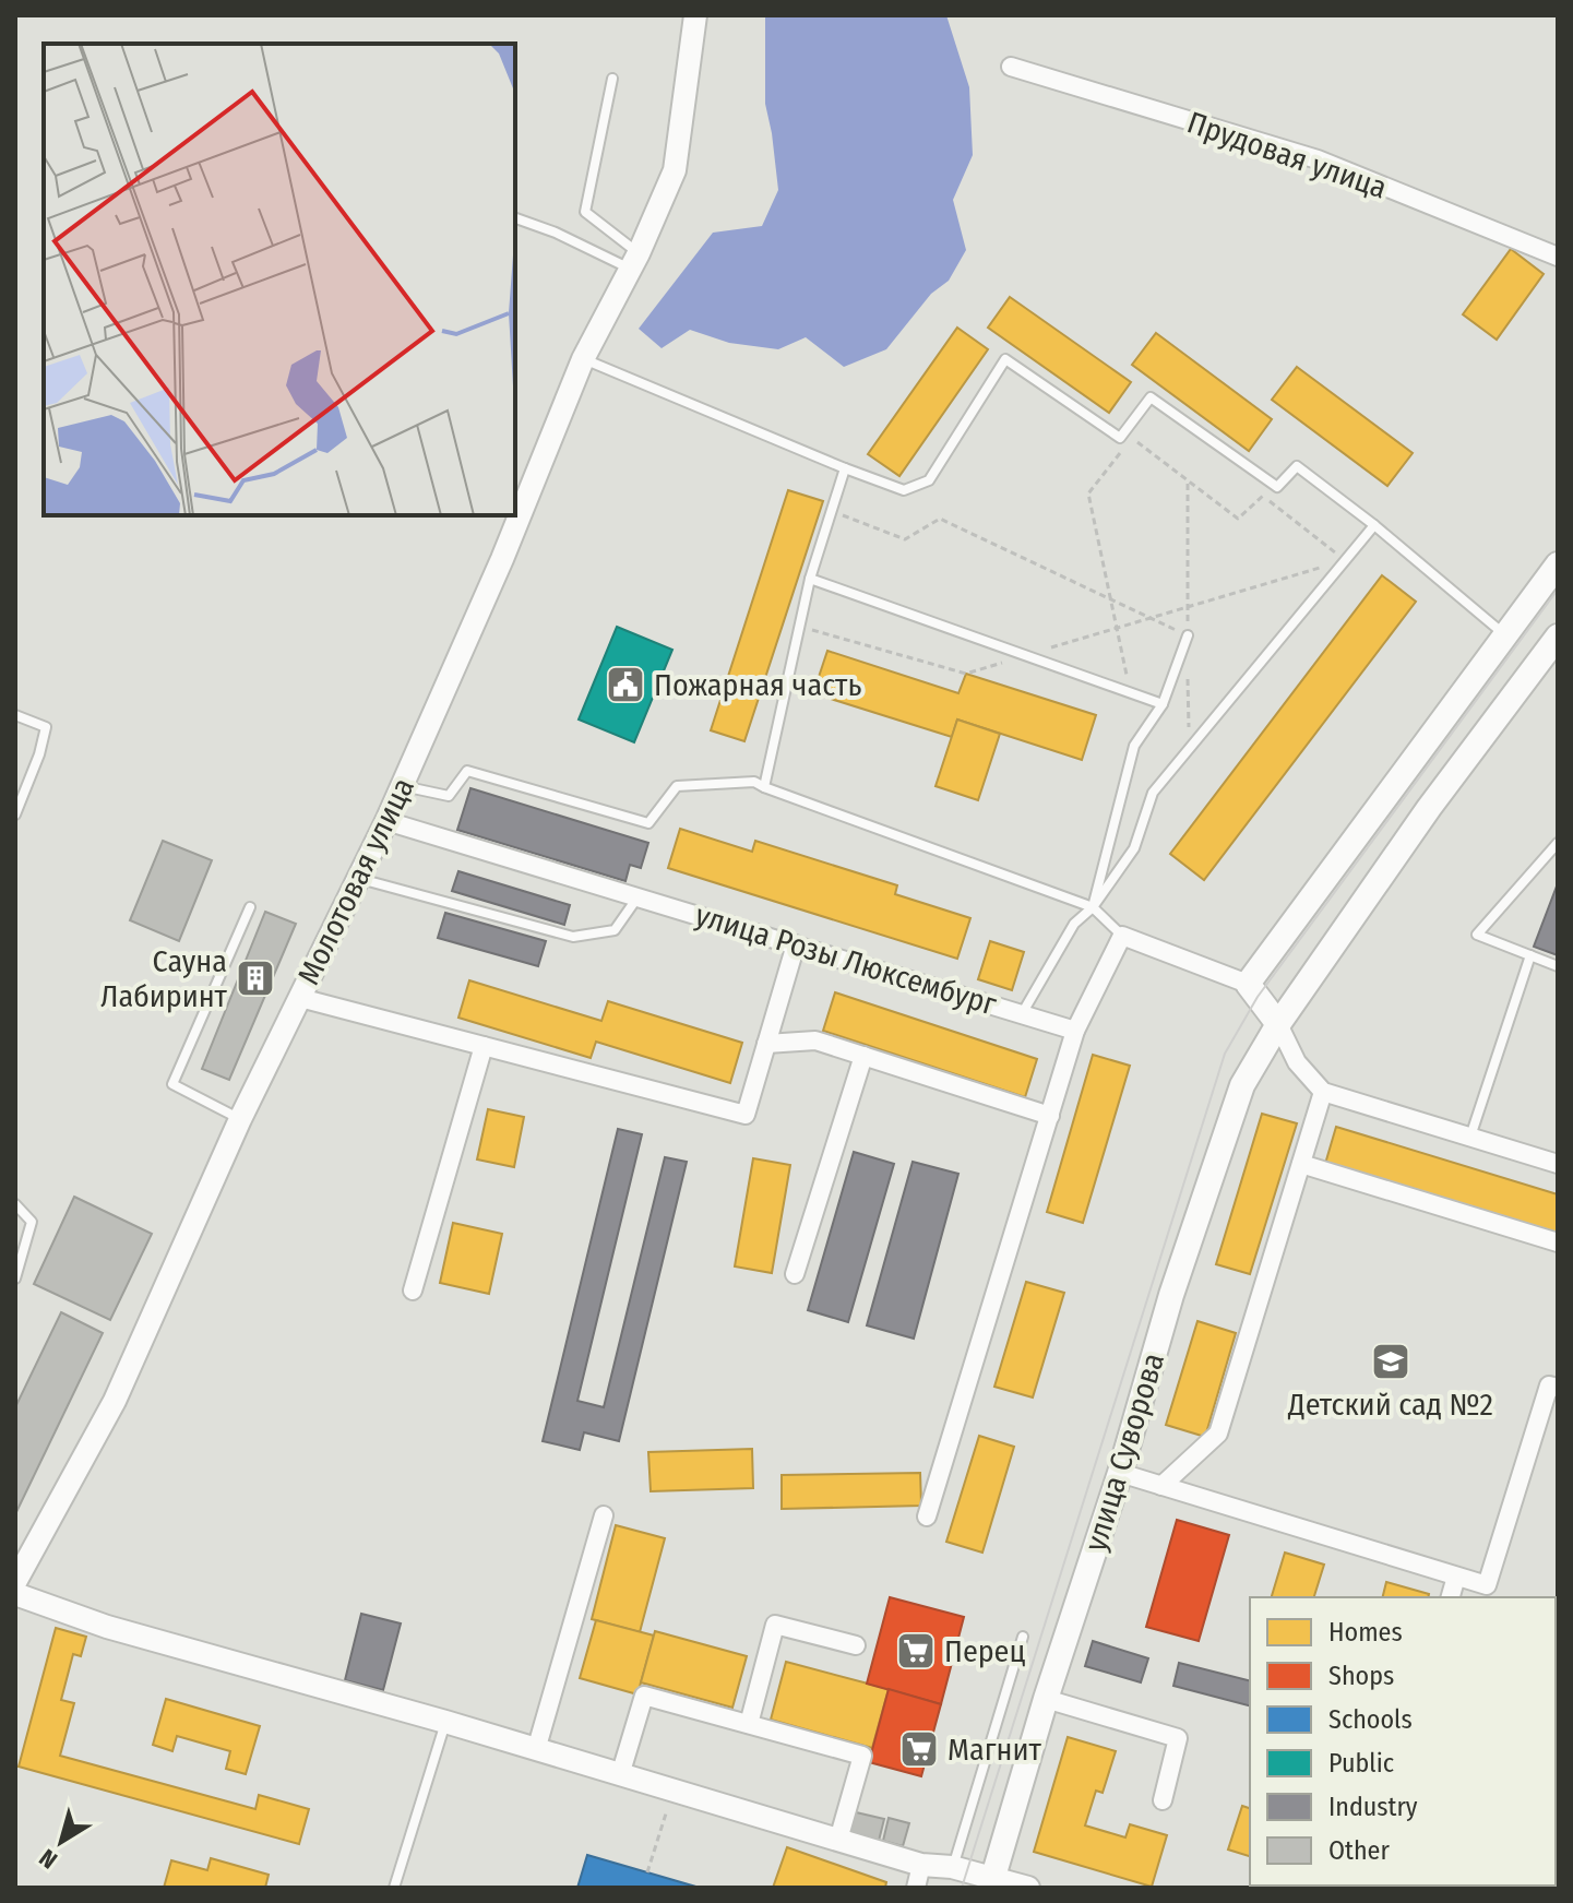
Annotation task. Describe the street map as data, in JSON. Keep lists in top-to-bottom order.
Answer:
{
  "streets": {
    "main road": ["улица Суворова"],
    "street": ["Прудовая улица", "Молотовая улица", "улица Розы Люксембург"]
  },
  "crossings": [
    ["Молотовая улица", "улица Розы Люксембург"]
  ],
  "places": {
    "public building": ["Пожарная часть"],
    "building": ["Сауна Лабиринт"],
    "school or university": ["Детский сад №2"],
    "supermarket": ["Перец", "Магнит"]
  },
  "legend": [
    "Homes",
    "Shops",
    "Schools",
    "Public",
    "Industry",
    "Other"
  ],
  "north": "bottom left"
}
